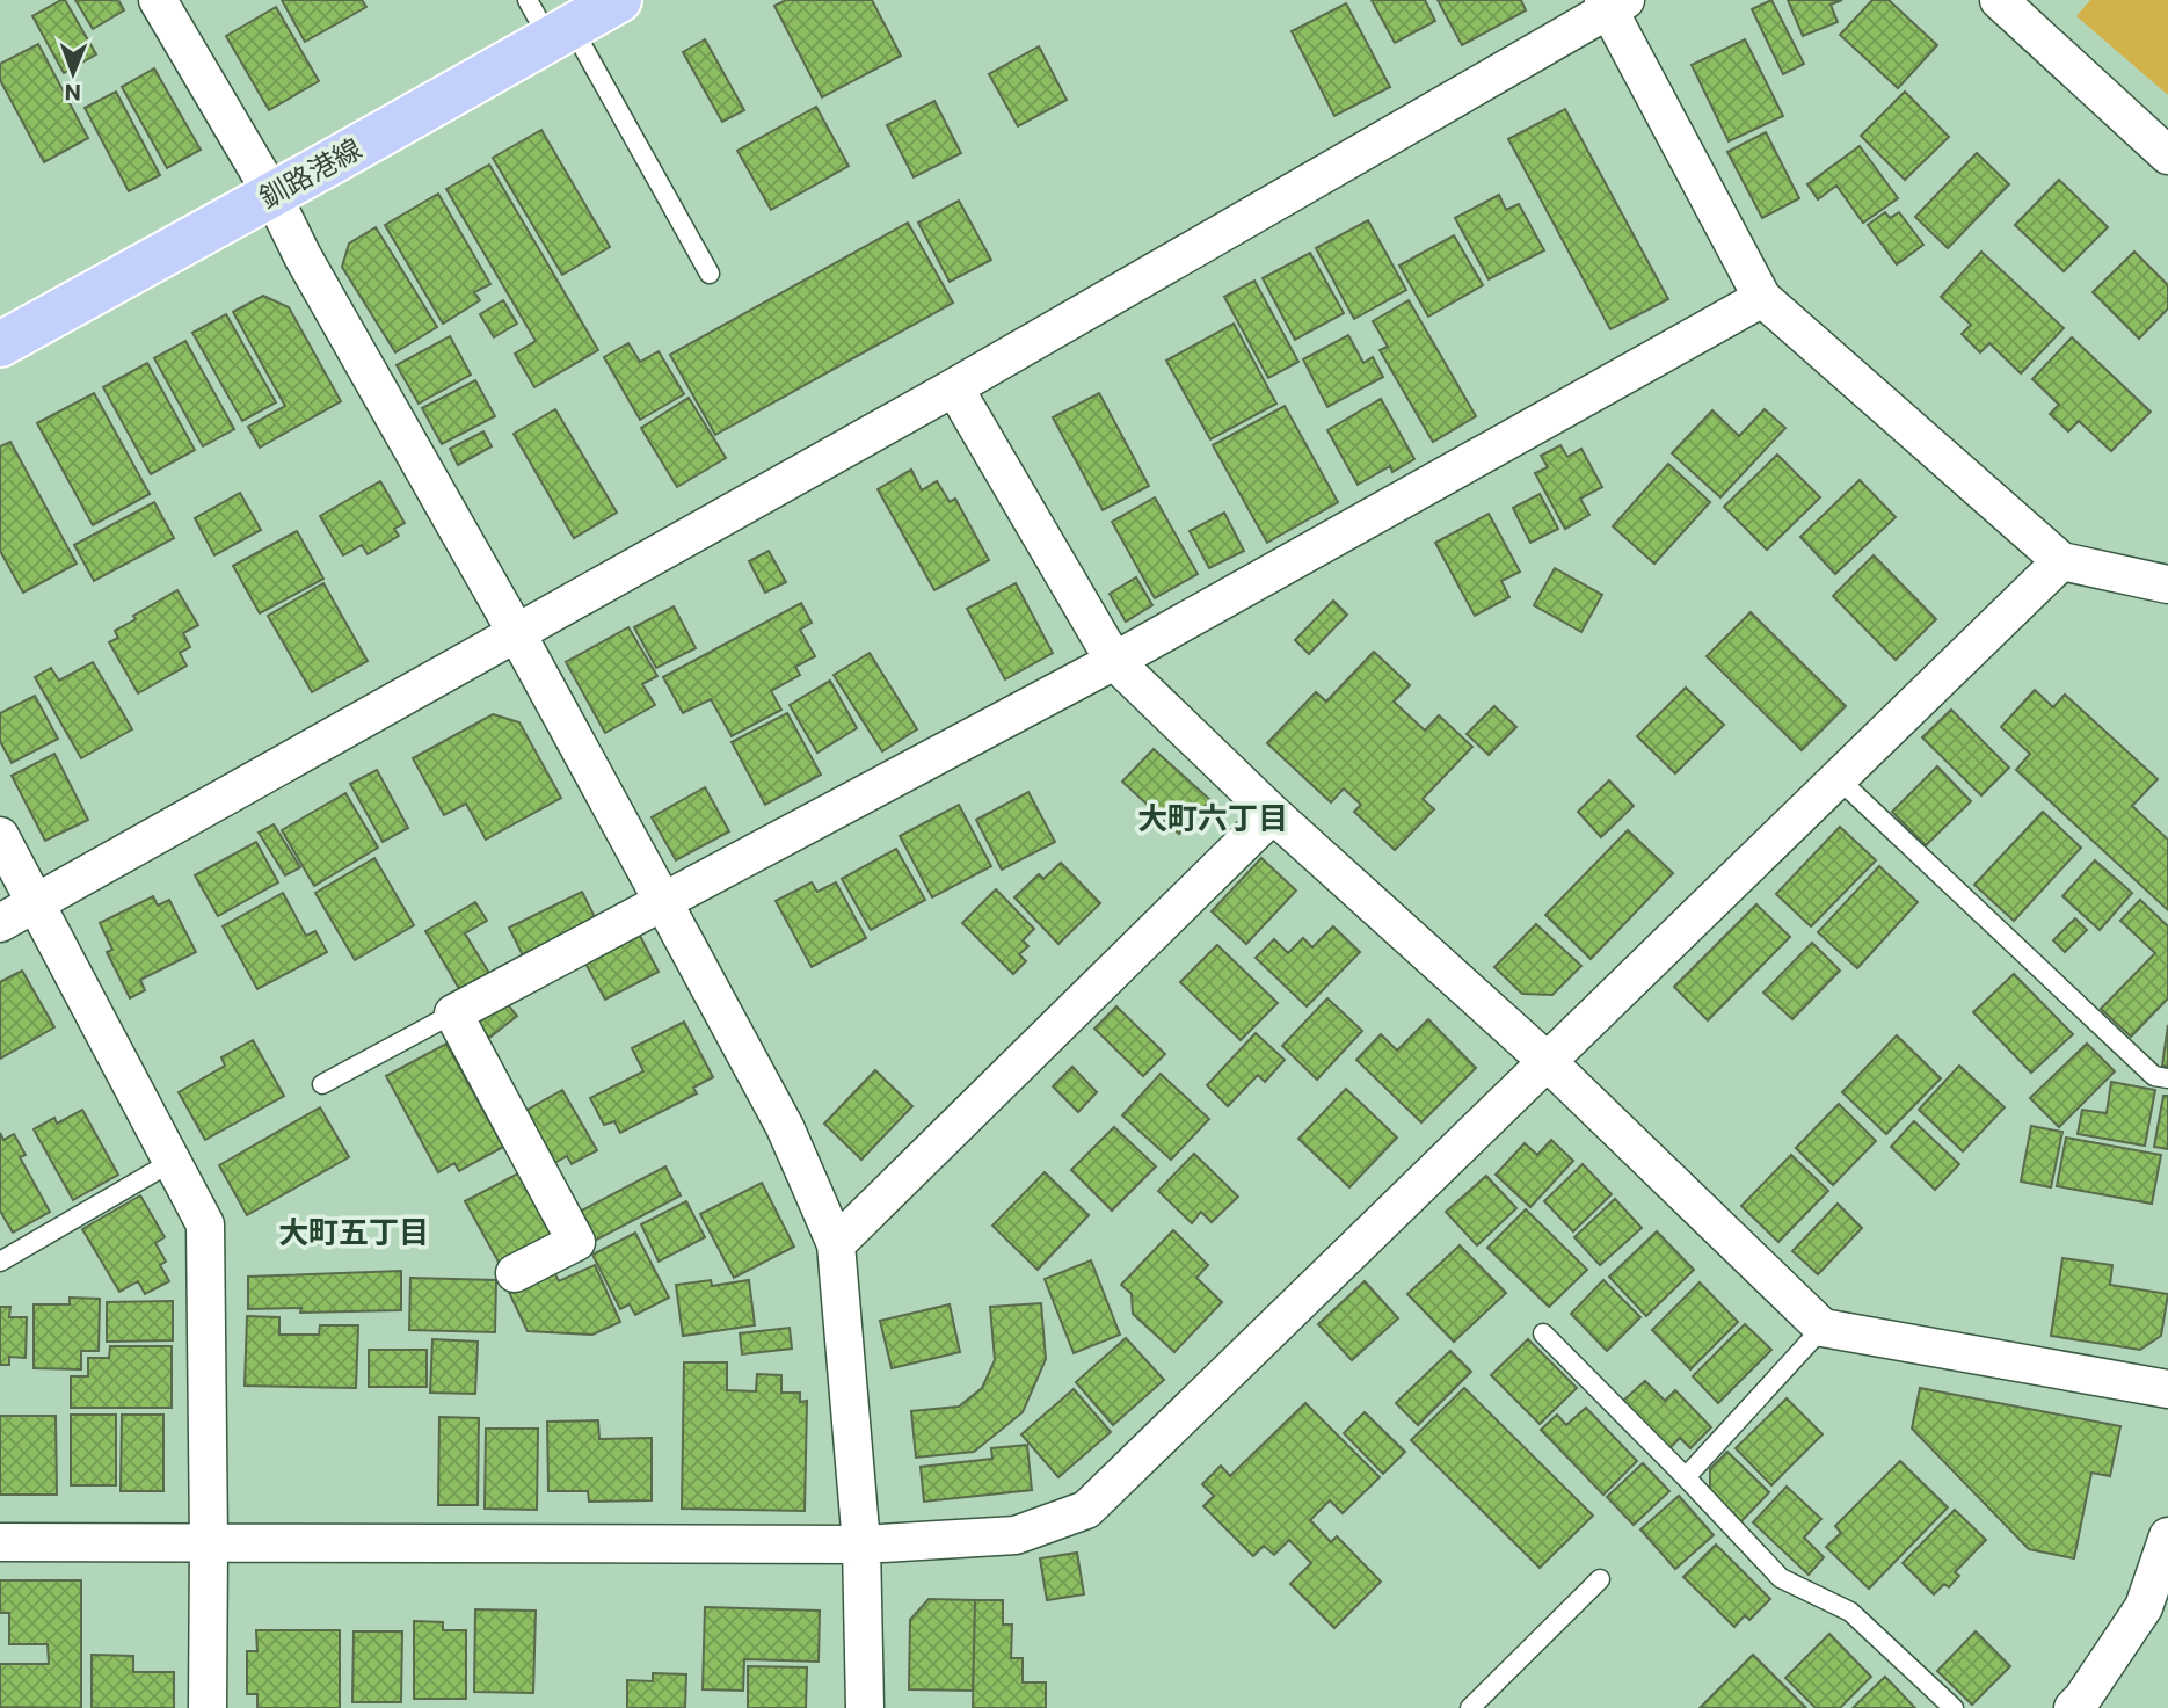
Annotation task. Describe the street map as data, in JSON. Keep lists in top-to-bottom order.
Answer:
{
  "streets": {
    "main road": ["釧路港線"]
  },
  "districts": ["大町六丁目", "大町五丁目"],
  "north": "bottom"
}
